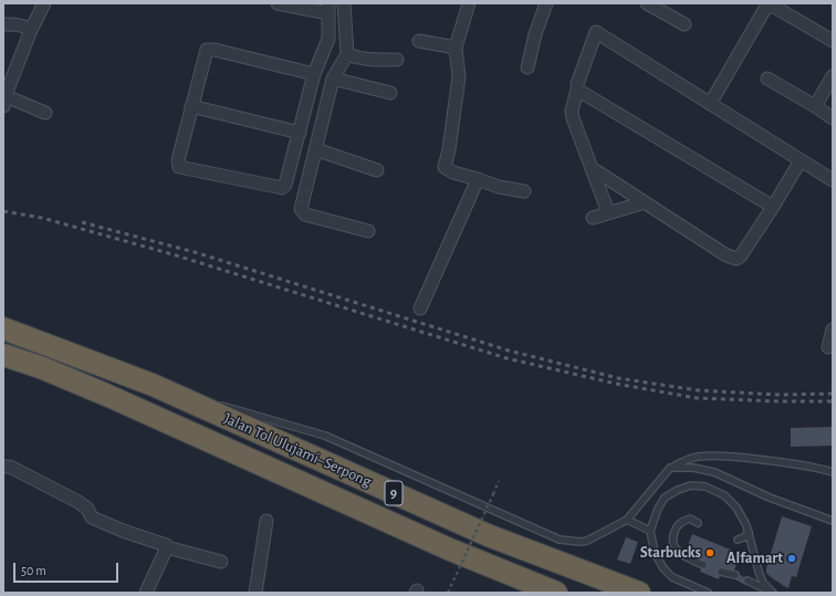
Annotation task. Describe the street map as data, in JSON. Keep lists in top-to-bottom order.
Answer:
{
  "streets": {
    "highway": ["Jalan Tol Ulujami–Serpong", "9"]
  },
  "places": ["Starbucks", "Alfamart"],
  "scale_bar": "50 m"
}
